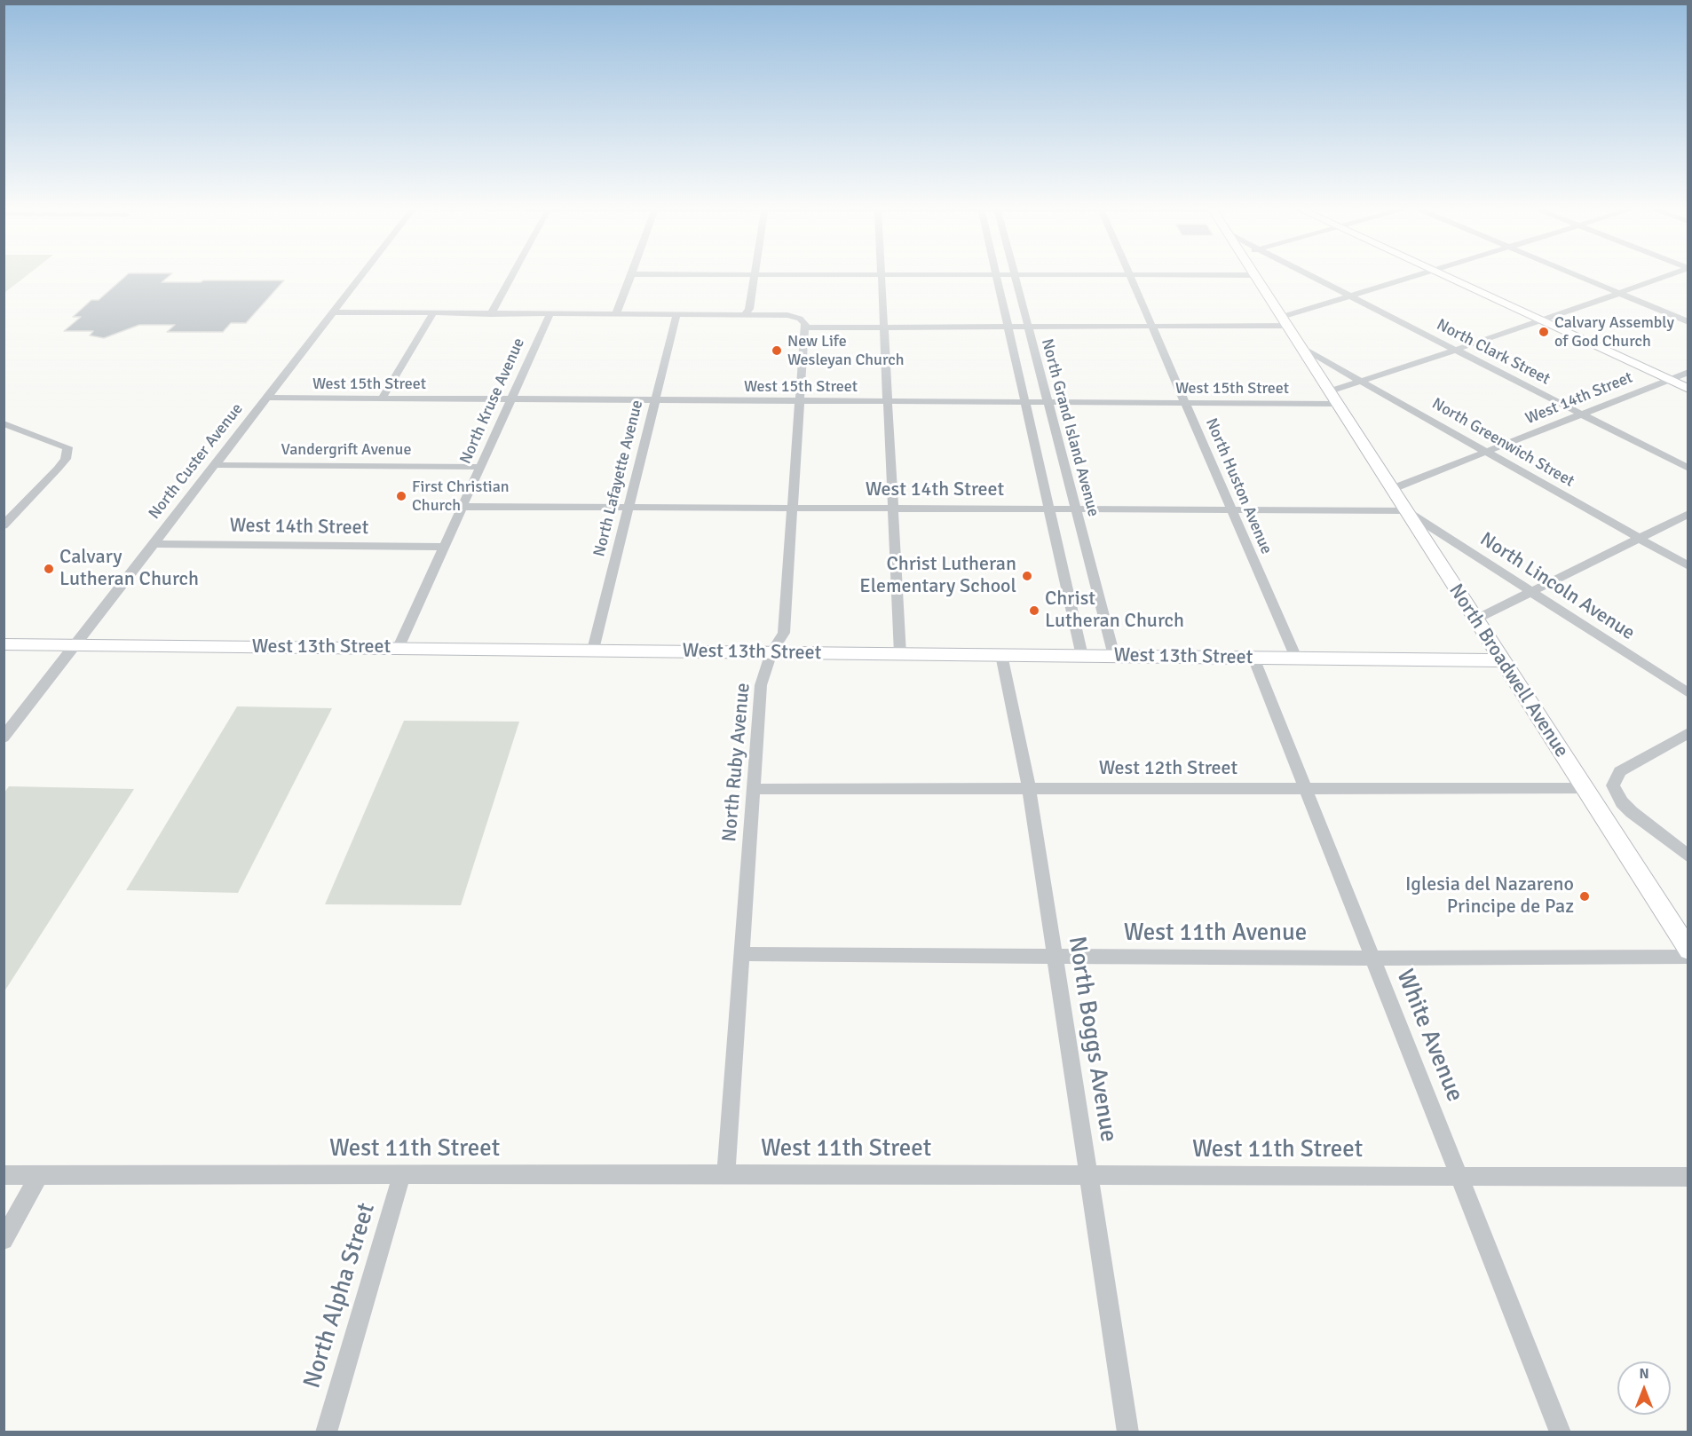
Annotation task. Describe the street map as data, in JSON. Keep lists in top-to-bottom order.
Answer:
{
  "streets": {
    "main road": ["West 13th Street", "North Broadwell Avenue"],
    "street": [
      "North Clark Street",
      "West 15th Street",
      "West 14th Street",
      "North Kruse Avenue",
      "North Grand Island Avenue",
      "North Greenwich Street",
      "Vandergrift Avenue",
      "North Custer Avenue",
      "North Lafayette Avenue",
      "North Huston Avenue",
      "North Lincoln Avenue",
      "North Ruby Avenue",
      "West 12th Street",
      "West 11th Avenue",
      "White Avenue",
      "North Boggs Avenue",
      "West 11th Street",
      "North Alpha Street"
    ]
  },
  "crossings": [
    ["North Clark Street", "West 14th Street"],
    ["West 15th Street", "North Kruse Avenue"],
    ["West 15th Street", "North Grand Island Avenue"],
    ["West 15th Street", "North Custer Avenue"],
    ["West 15th Street", "North Lafayette Avenue"],
    ["West 15th Street", "North Huston Avenue"],
    ["West 15th Street", "North Broadwell Avenue"],
    ["West 15th Street", "North Ruby Avenue"],
    ["West 14th Street", "North Kruse Avenue"],
    ["West 14th Street", "North Grand Island Avenue"],
    ["West 14th Street", "North Greenwich Street"],
    ["West 14th Street", "North Custer Avenue"],
    ["West 14th Street", "North Lafayette Avenue"],
    ["West 14th Street", "North Huston Avenue"],
    ["West 14th Street", "North Lincoln Avenue"],
    ["West 14th Street", "North Broadwell Avenue"],
    ["West 14th Street", "North Ruby Avenue"],
    ["North Kruse Avenue", "Vandergrift Avenue"],
    ["North Kruse Avenue", "West 13th Street"],
    ["North Grand Island Avenue", "West 13th Street"],
    ["North Greenwich Street", "North Broadwell Avenue"],
    ["Vandergrift Avenue", "North Custer Avenue"],
    ["North Custer Avenue", "West 13th Street"],
    ["North Lafayette Avenue", "West 13th Street"],
    ["North Huston Avenue", "West 13th Street"],
    ["North Lincoln Avenue", "North Broadwell Avenue"],
    ["West 13th Street", "North Broadwell Avenue"],
    ["West 13th Street", "North Ruby Avenue"],
    ["West 13th Street", "White Avenue"],
    ["West 13th Street", "North Boggs Avenue"],
    ["North Broadwell Avenue", "West 12th Street"],
    ["North Ruby Avenue", "West 12th Street"],
    ["North Ruby Avenue", "West 11th Avenue"],
    ["North Ruby Avenue", "West 11th Street"],
    ["West 12th Street", "White Avenue"],
    ["West 12th Street", "North Boggs Avenue"],
    ["West 11th Avenue", "White Avenue"],
    ["West 11th Avenue", "North Boggs Avenue"],
    ["White Avenue", "West 11th Street"],
    ["North Boggs Avenue", "West 11th Street"],
    ["West 11th Street", "North Alpha Street"]
  ],
  "places": [
    "Calvary Assembly of God Church",
    "New Life Wesleyan Church",
    "First Christian Church",
    "Calvary Lutheran Church",
    "Christ Lutheran Elementary School",
    "Christ Lutheran Church",
    "Iglesia del Nazareno Principe de Paz"
  ],
  "north": "top"
}
